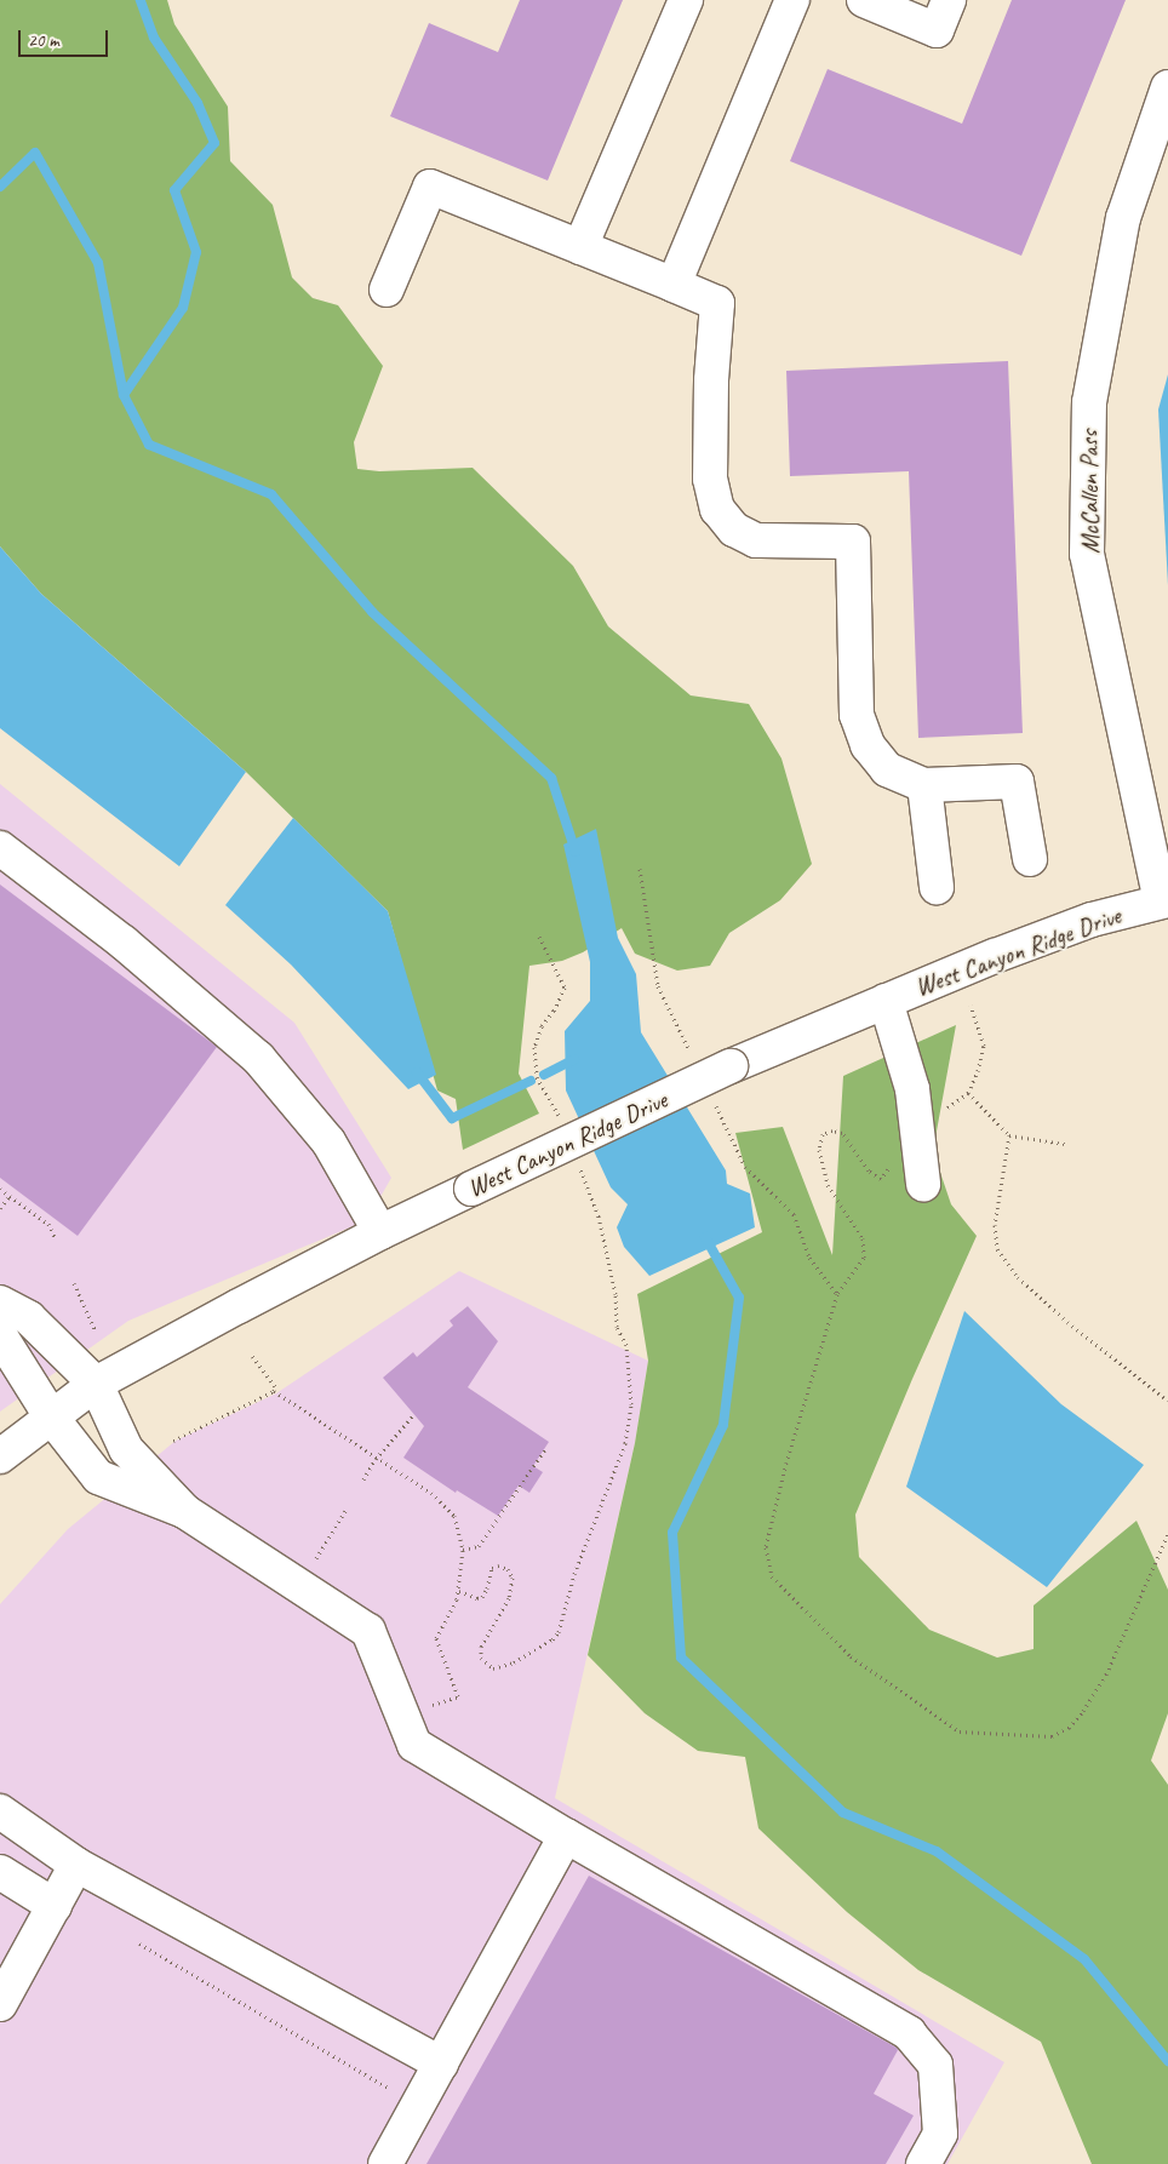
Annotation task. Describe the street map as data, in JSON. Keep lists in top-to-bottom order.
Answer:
{
  "streets": {
    "street": ["McCallen Pass", "West Canyon Ridge Drive"]
  },
  "crossings": [
    ["McCallen Pass", "West Canyon Ridge Drive"]
  ],
  "scale_bar": "20 m"
}
